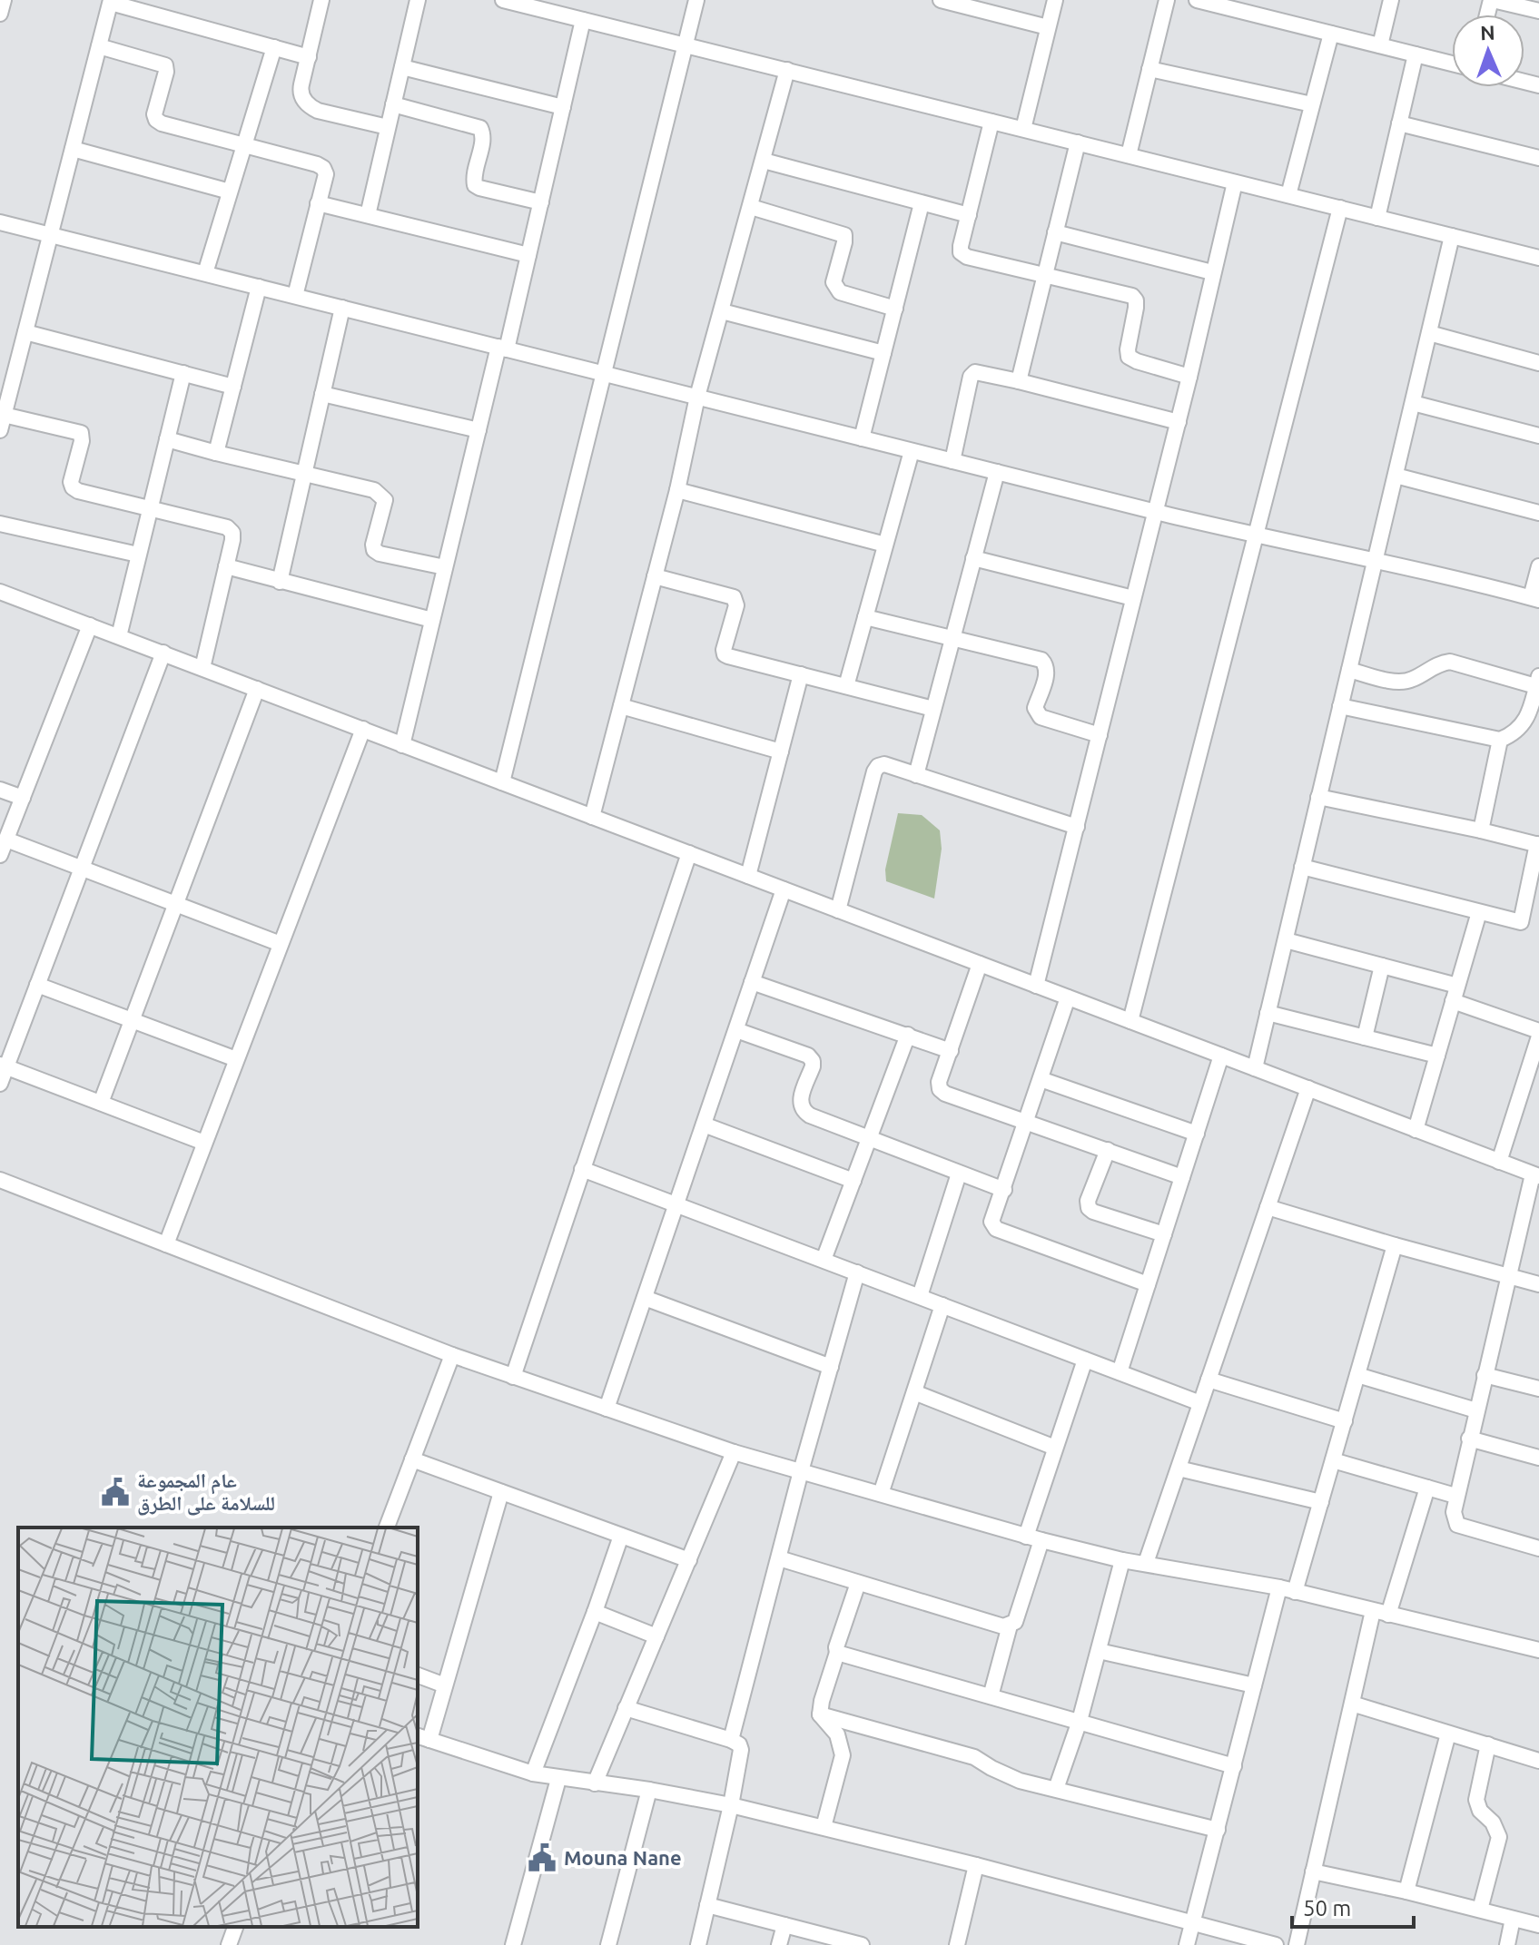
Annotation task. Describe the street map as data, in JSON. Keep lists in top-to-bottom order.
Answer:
{
  "places": {
    "public building": ["عام المجموعة للسلامة على الطرق", "Mouna Nane"]
  },
  "scale_bar": "50 m",
  "north": "top"
}
